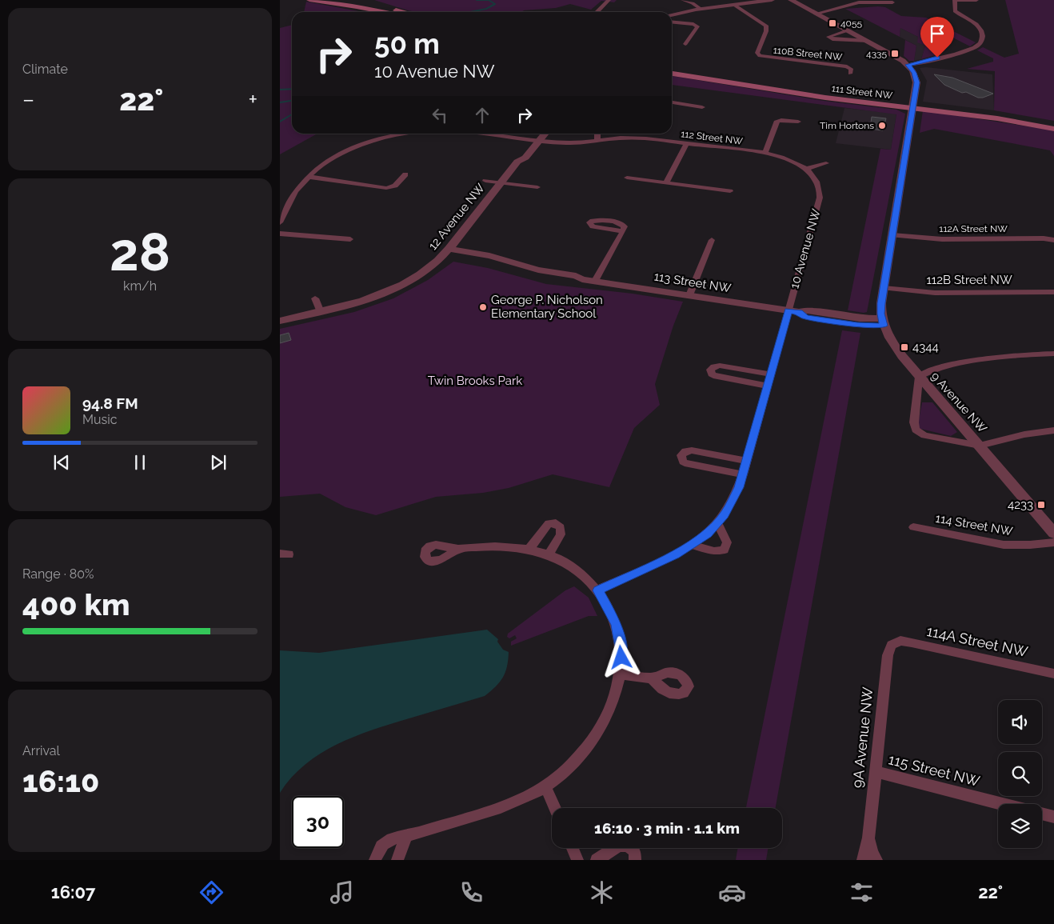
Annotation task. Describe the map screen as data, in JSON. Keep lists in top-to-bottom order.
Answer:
{
  "streets": {
    "main road": ["111 Street NW"],
    "street": [
      "110B Street NW",
      "112 Street NW",
      "12 Avenue NW",
      "112A Street NW",
      "10 Avenue NW",
      "112B Street NW",
      "113 Street NW",
      "9 Avenue NW",
      "114 Street NW",
      "114A Street NW",
      "9A Avenue NW",
      "115 Street NW"
    ]
  },
  "crossings": [
    ["112 Street NW", "12 Avenue NW"],
    ["112 Street NW", "10 Avenue NW"],
    ["12 Avenue NW", "113 Street NW"],
    ["10 Avenue NW", "113 Street NW"],
    ["113 Street NW", "9 Avenue NW"],
    ["114A Street NW", "9A Avenue NW"],
    ["9A Avenue NW", "115 Street NW"]
  ],
  "parks": ["Twin Brooks Park"],
  "places": {
    "transit": [
      "4055",
      "4335",
      "4344",
      "4233"
    ],
    "other": ["Tim Hortons", "George P. Nicholson Elementary School"]
  },
  "page": {
    "tile": [
      "Climate",
      ["28", "km/h"],
      ["Range · 80%", "400 km"],
      ["Arrival", "16:10"]
    ],
    "turn": ["50 m", "10 Avenue NW"],
    "heat": ["−", "22°", "+"],
    "song": ["94.8 FM", "Music"],
    "limit": "30",
    "trip": "16:10 · 3 min · 1.1 km",
    "tabs": ["16:07", "22°"]
  }
}
